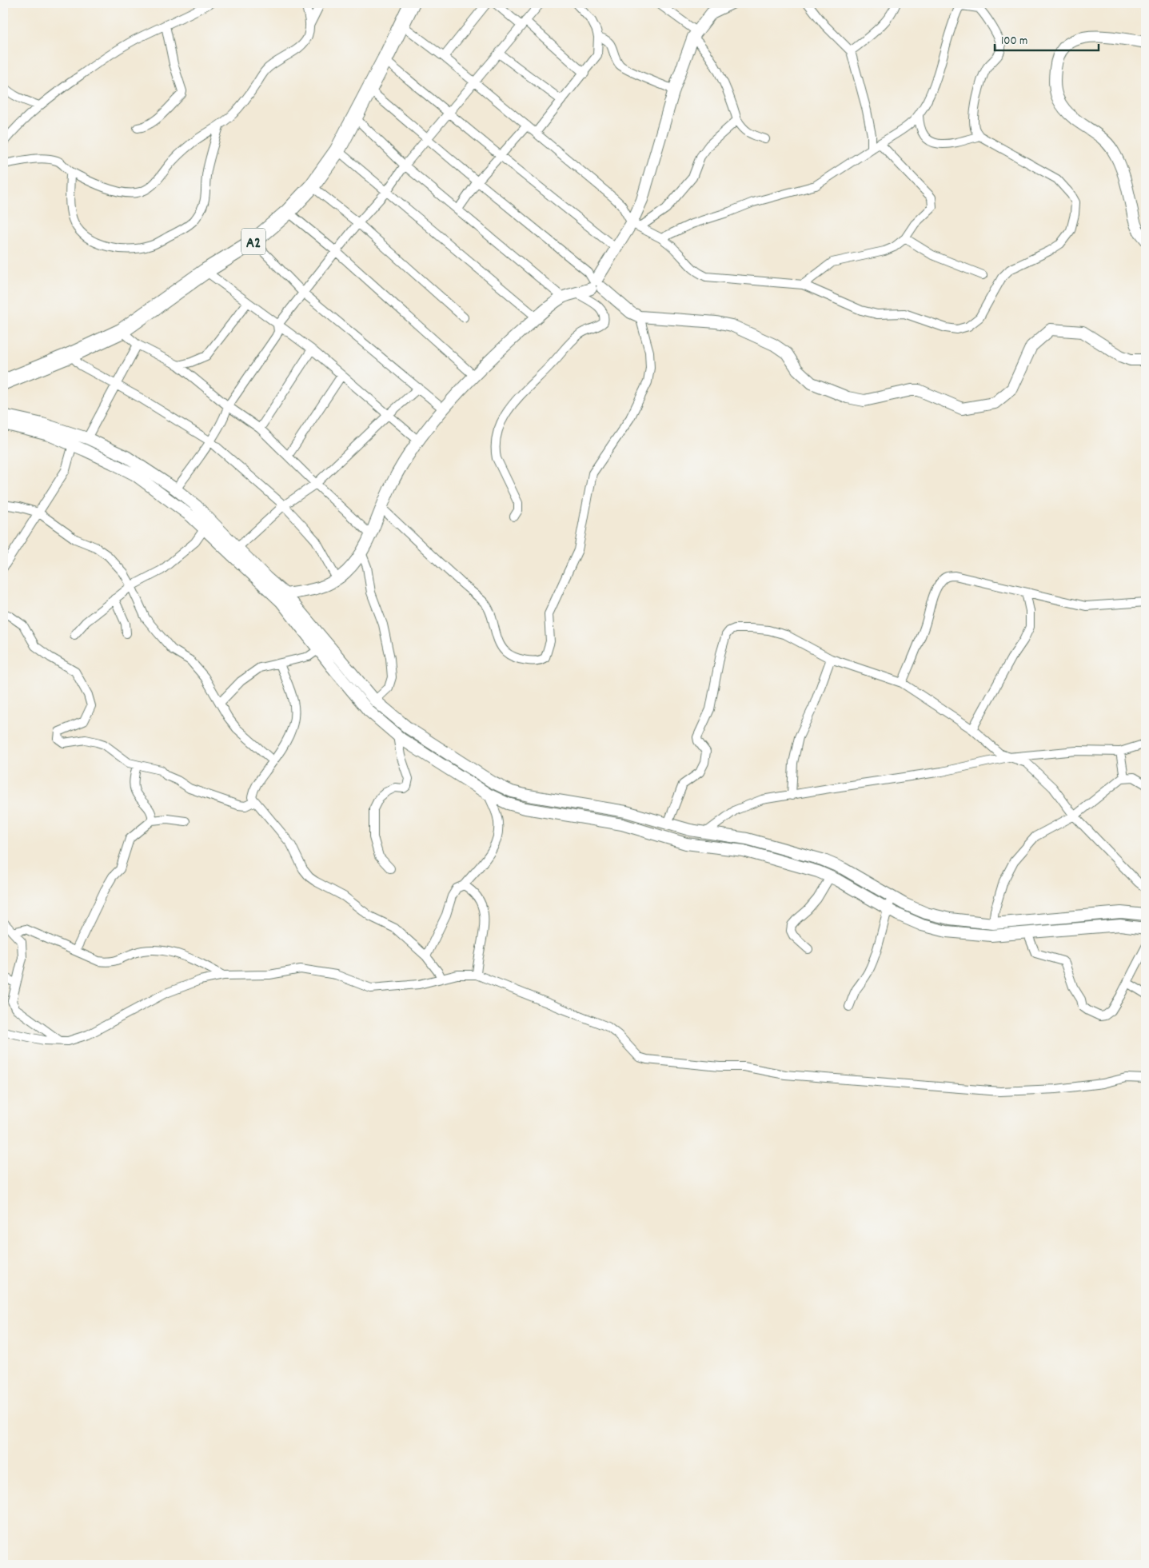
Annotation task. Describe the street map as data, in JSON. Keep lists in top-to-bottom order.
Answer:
{
  "streets": {
    "highway": ["A2"]
  },
  "scale_bar": "100 m"
}
